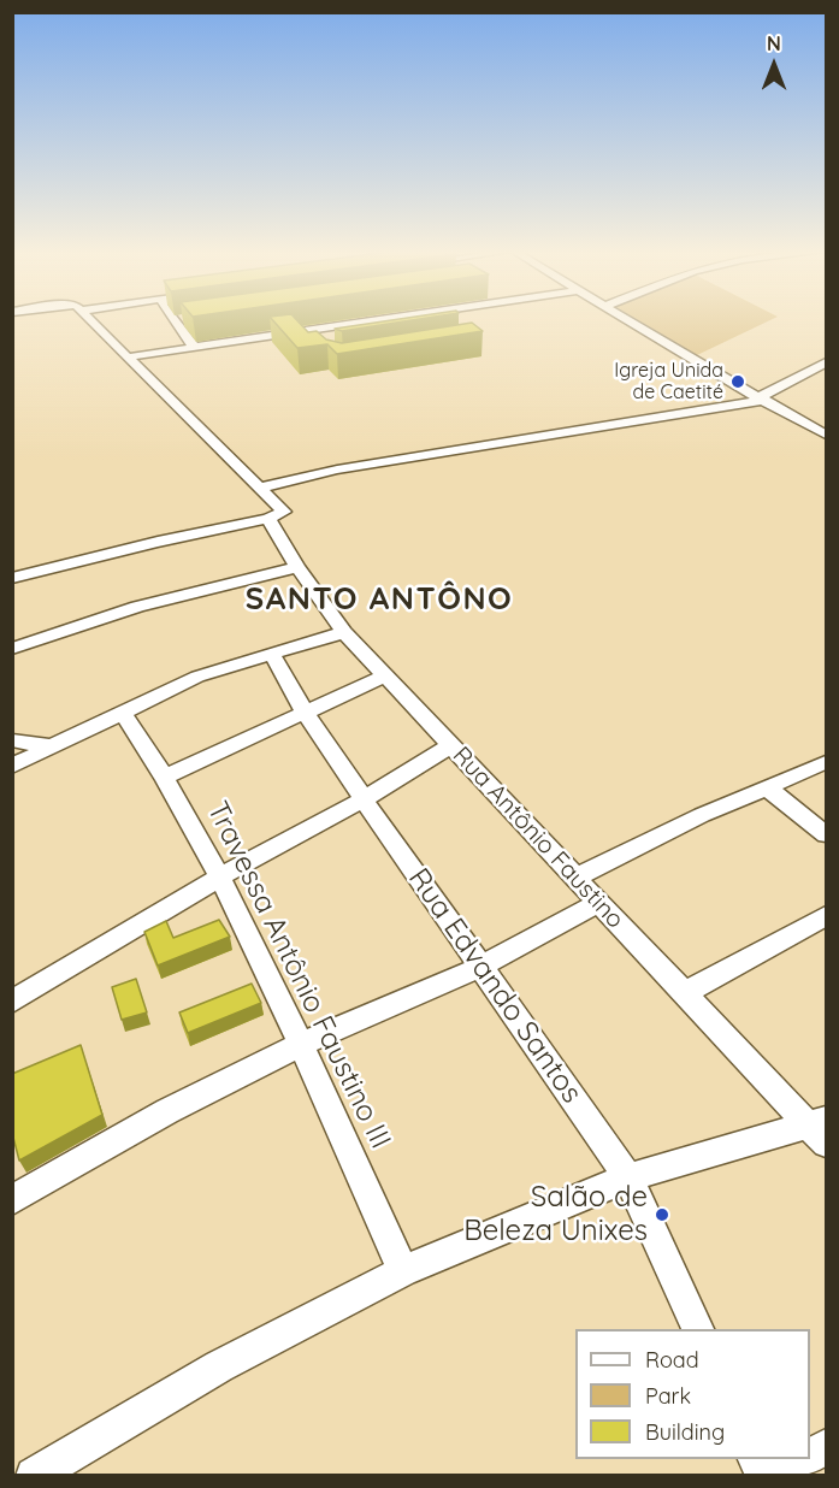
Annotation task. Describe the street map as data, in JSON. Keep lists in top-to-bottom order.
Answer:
{
  "streets": {
    "street": ["Rua Antônio Faustino", "Travessa Antônio Faustino III", "Rua Edvando Santos"]
  },
  "districts": ["SANTO ANTÔNO"],
  "places": ["Igreja Unida de Caetité", "Salão de Beleza Unixes"],
  "legend": ["Road", "Park", "Building"],
  "north": "top"
}
